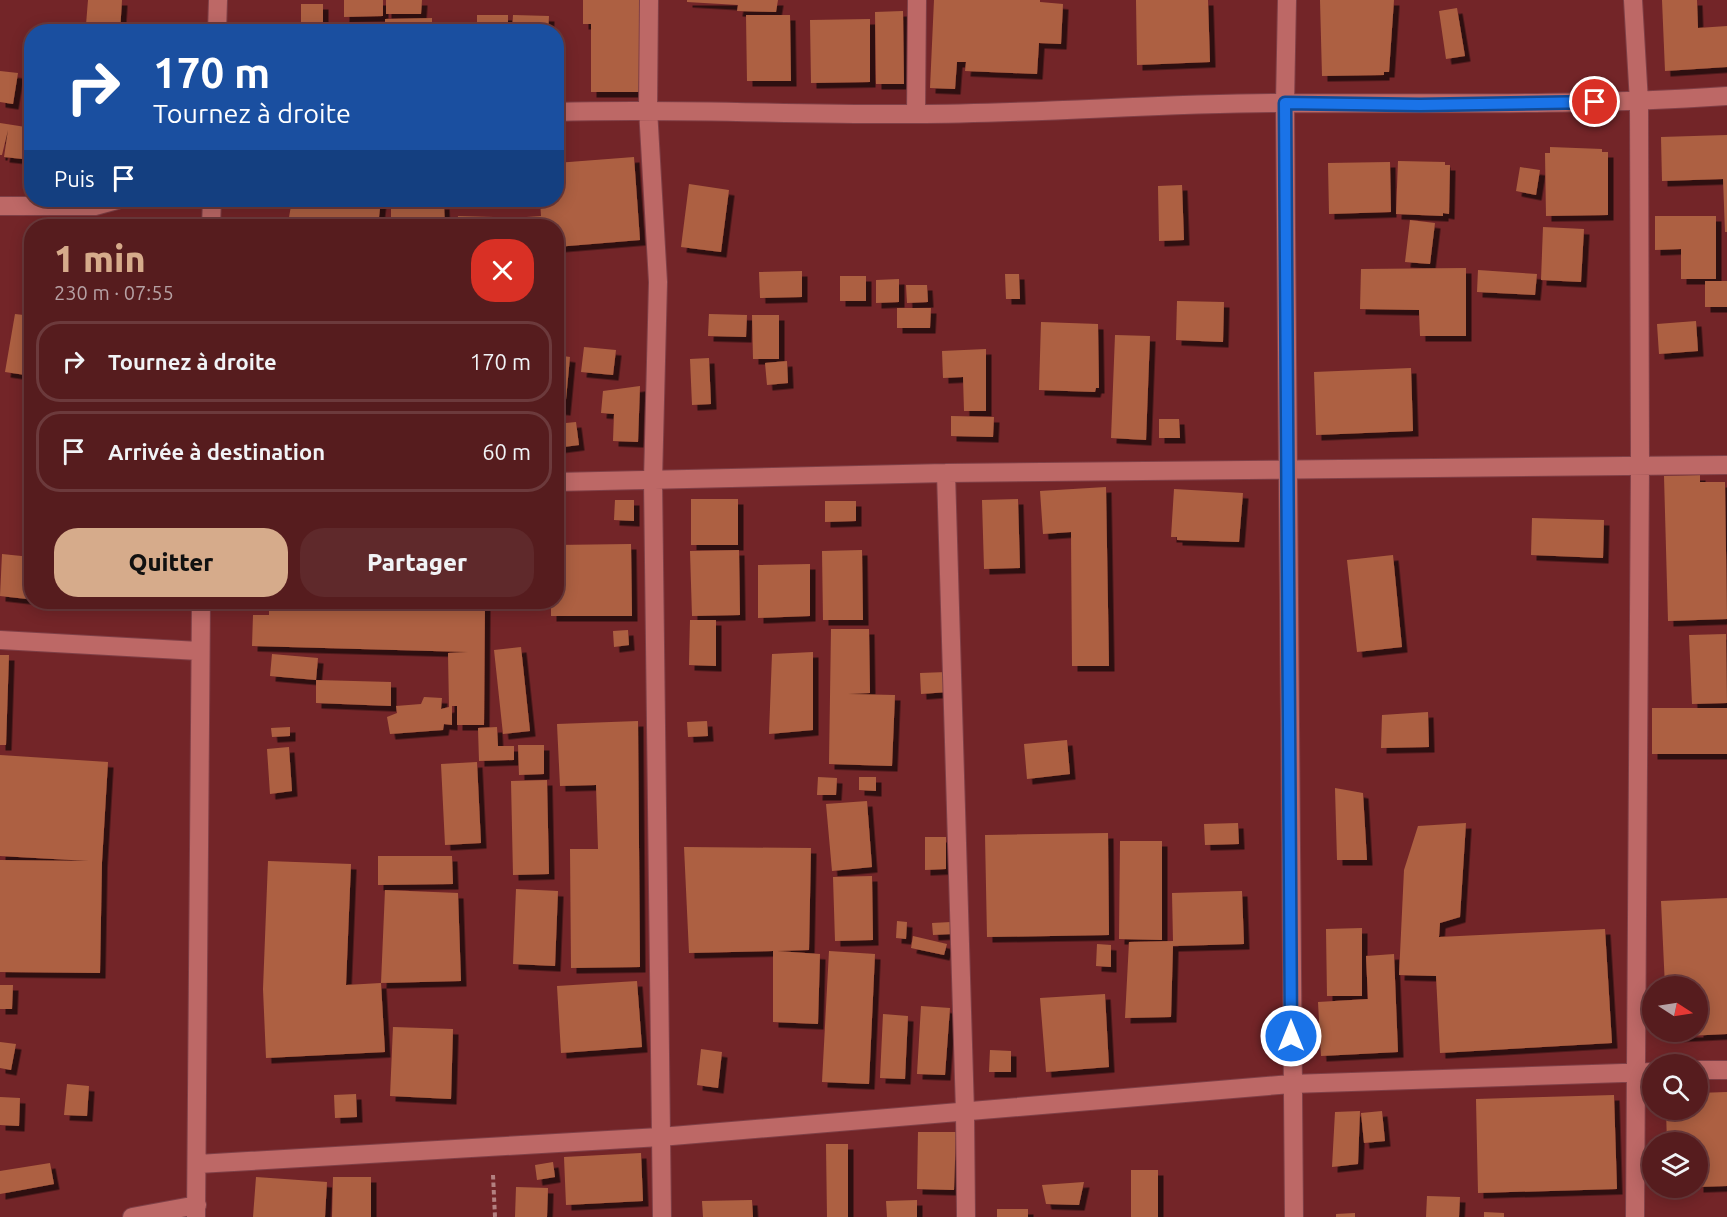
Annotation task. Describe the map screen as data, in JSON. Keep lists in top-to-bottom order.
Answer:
{
  "north": "right",
  "page": {
    "turn": ["170 m", "Tournez à droite"],
    "then": "Puis",
    "heading": ["1 min", "230 m · 07:55"],
    "list": [
      {
        "name": "Tournez à droite",
        "value": "170 m"
      },
      {
        "name": "Arrivée à destination",
        "value": "60 m"
      }
    ],
    "buttons": ["Quitter", "Partager"]
  }
}
